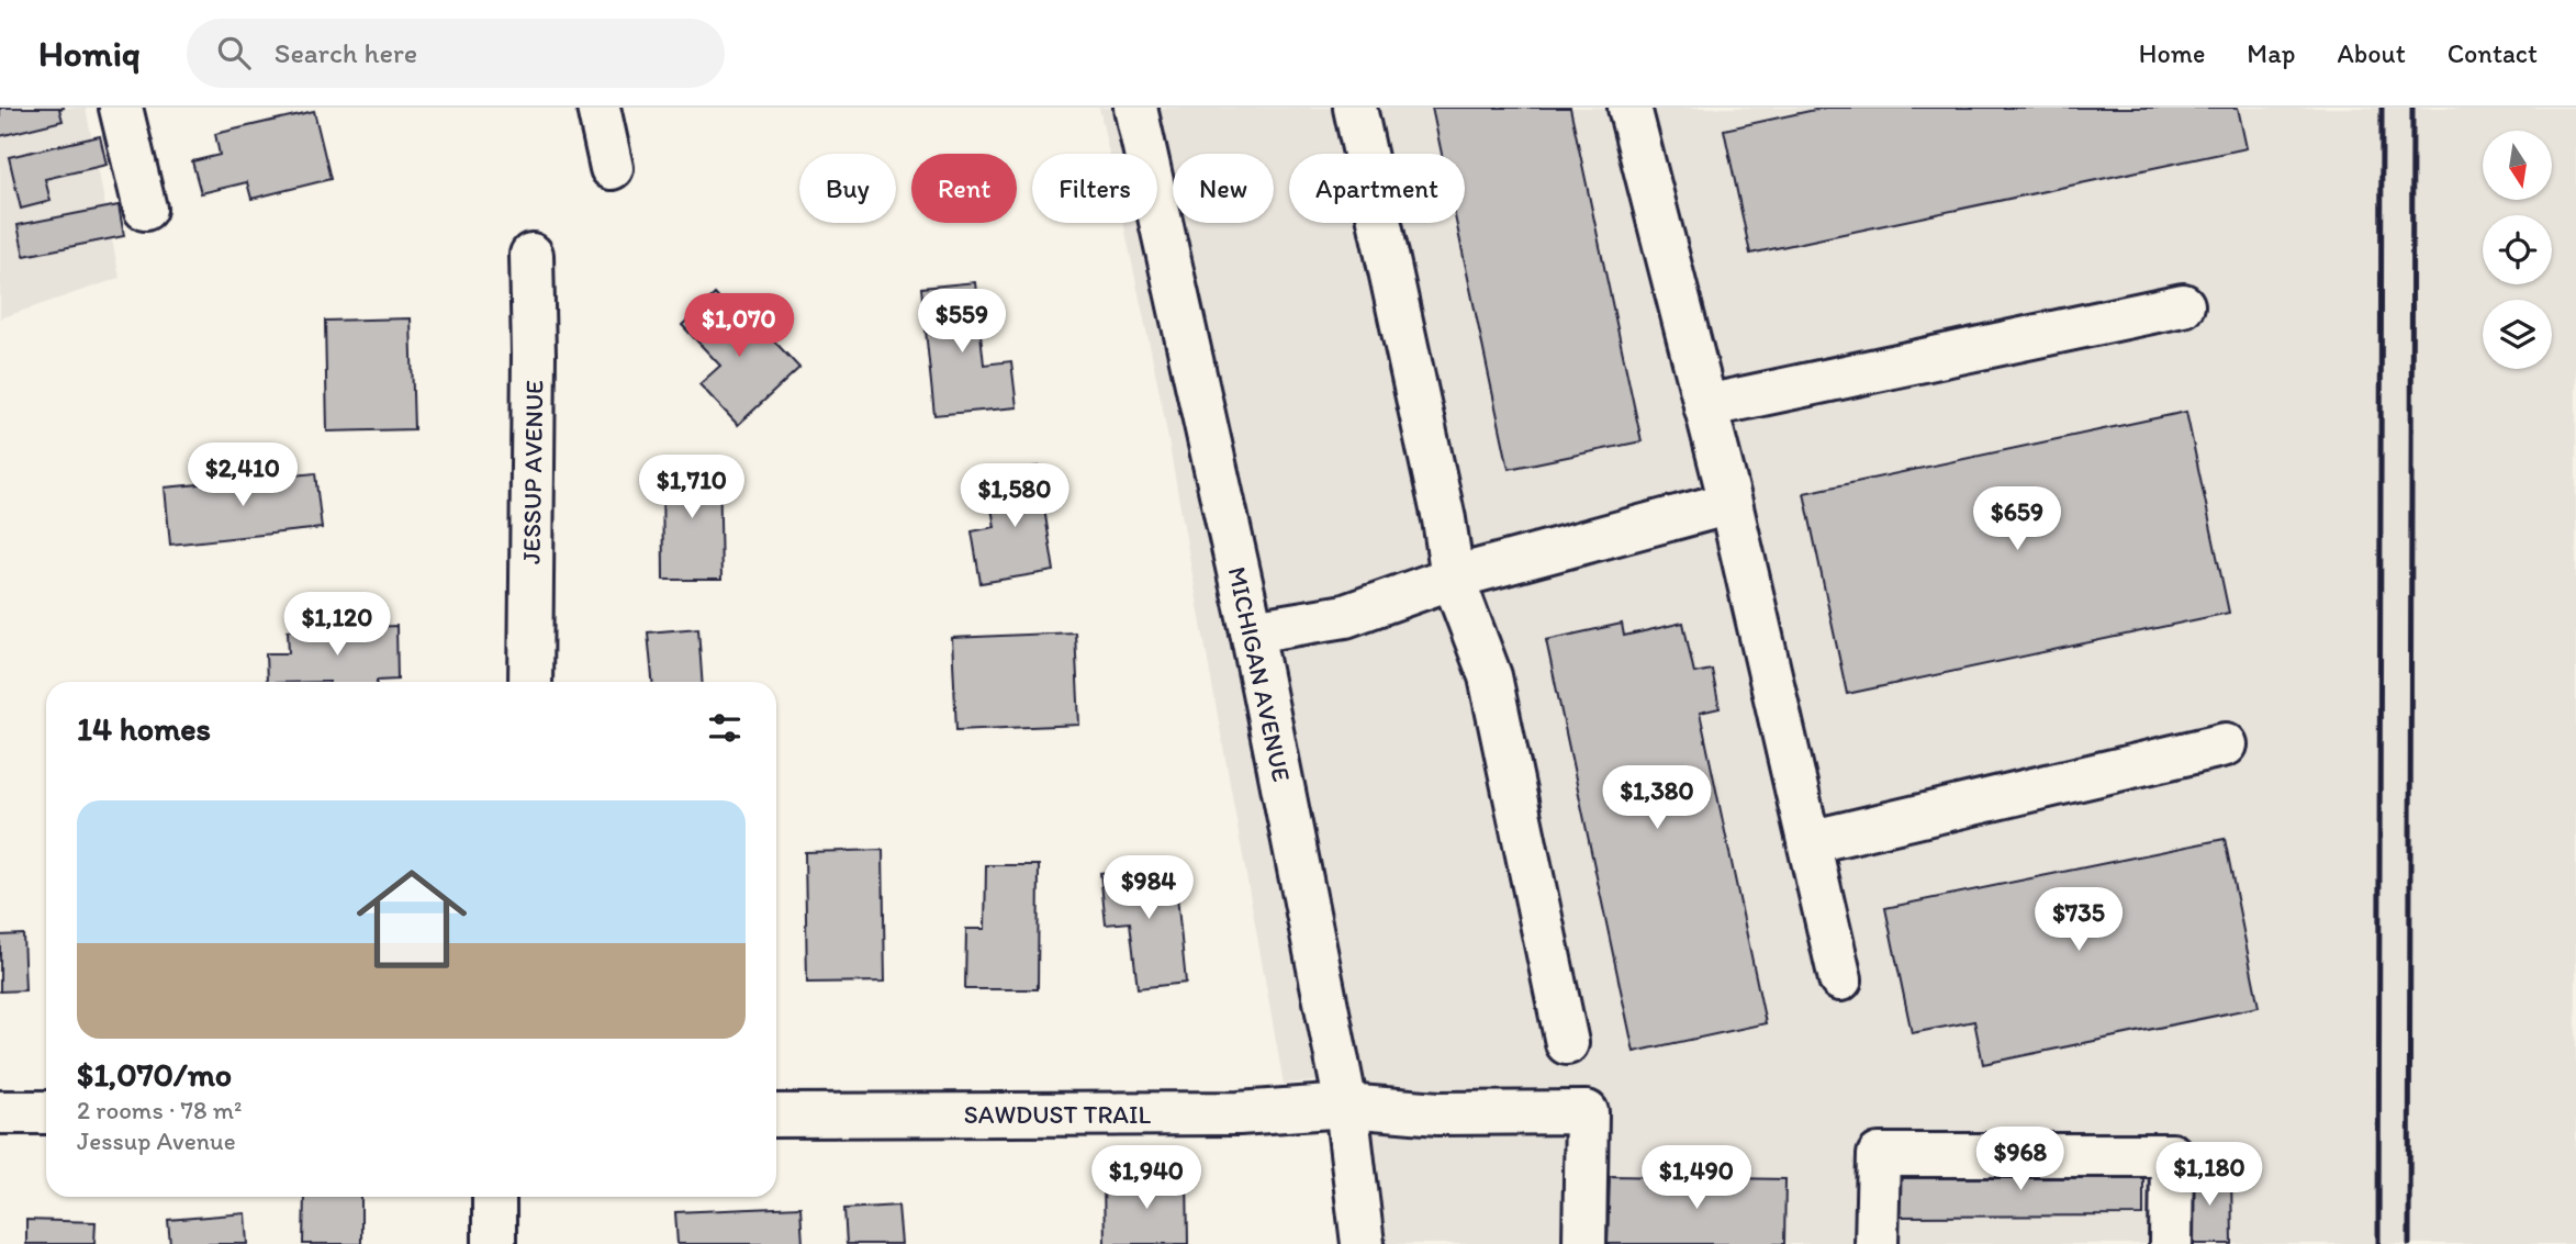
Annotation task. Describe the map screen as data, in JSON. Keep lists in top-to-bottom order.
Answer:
{
  "streets": {
    "street": ["JESSUP AVENUE", "MICHIGAN AVENUE", "SAWDUST TRAIL"]
  },
  "crossings": [
    ["MICHIGAN AVENUE", "SAWDUST TRAIL"]
  ],
  "north": "bottom",
  "page": {
    "header": "Homiq",
    "search": "Search here",
    "nav": [
      "Home",
      "Map",
      "About",
      "Contact"
    ],
    "chip": [
      "Buy",
      "Rent",
      "Filters",
      "New",
      "Apartment"
    ],
    "price": [
      "$559",
      "$1,070",
      "$2,410",
      "$1,710",
      "$1,580",
      "$659",
      "$1,120",
      "$1,380",
      "$984",
      "$735",
      "$968",
      "$1,180",
      "$1,940",
      "$1,490"
    ],
    "heading": "14 homes",
    "list": [
      {
        "name": "$1,070/mo",
        "note": "2 rooms · 78 m² · Jessup Avenue"
      }
    ]
  }
}
